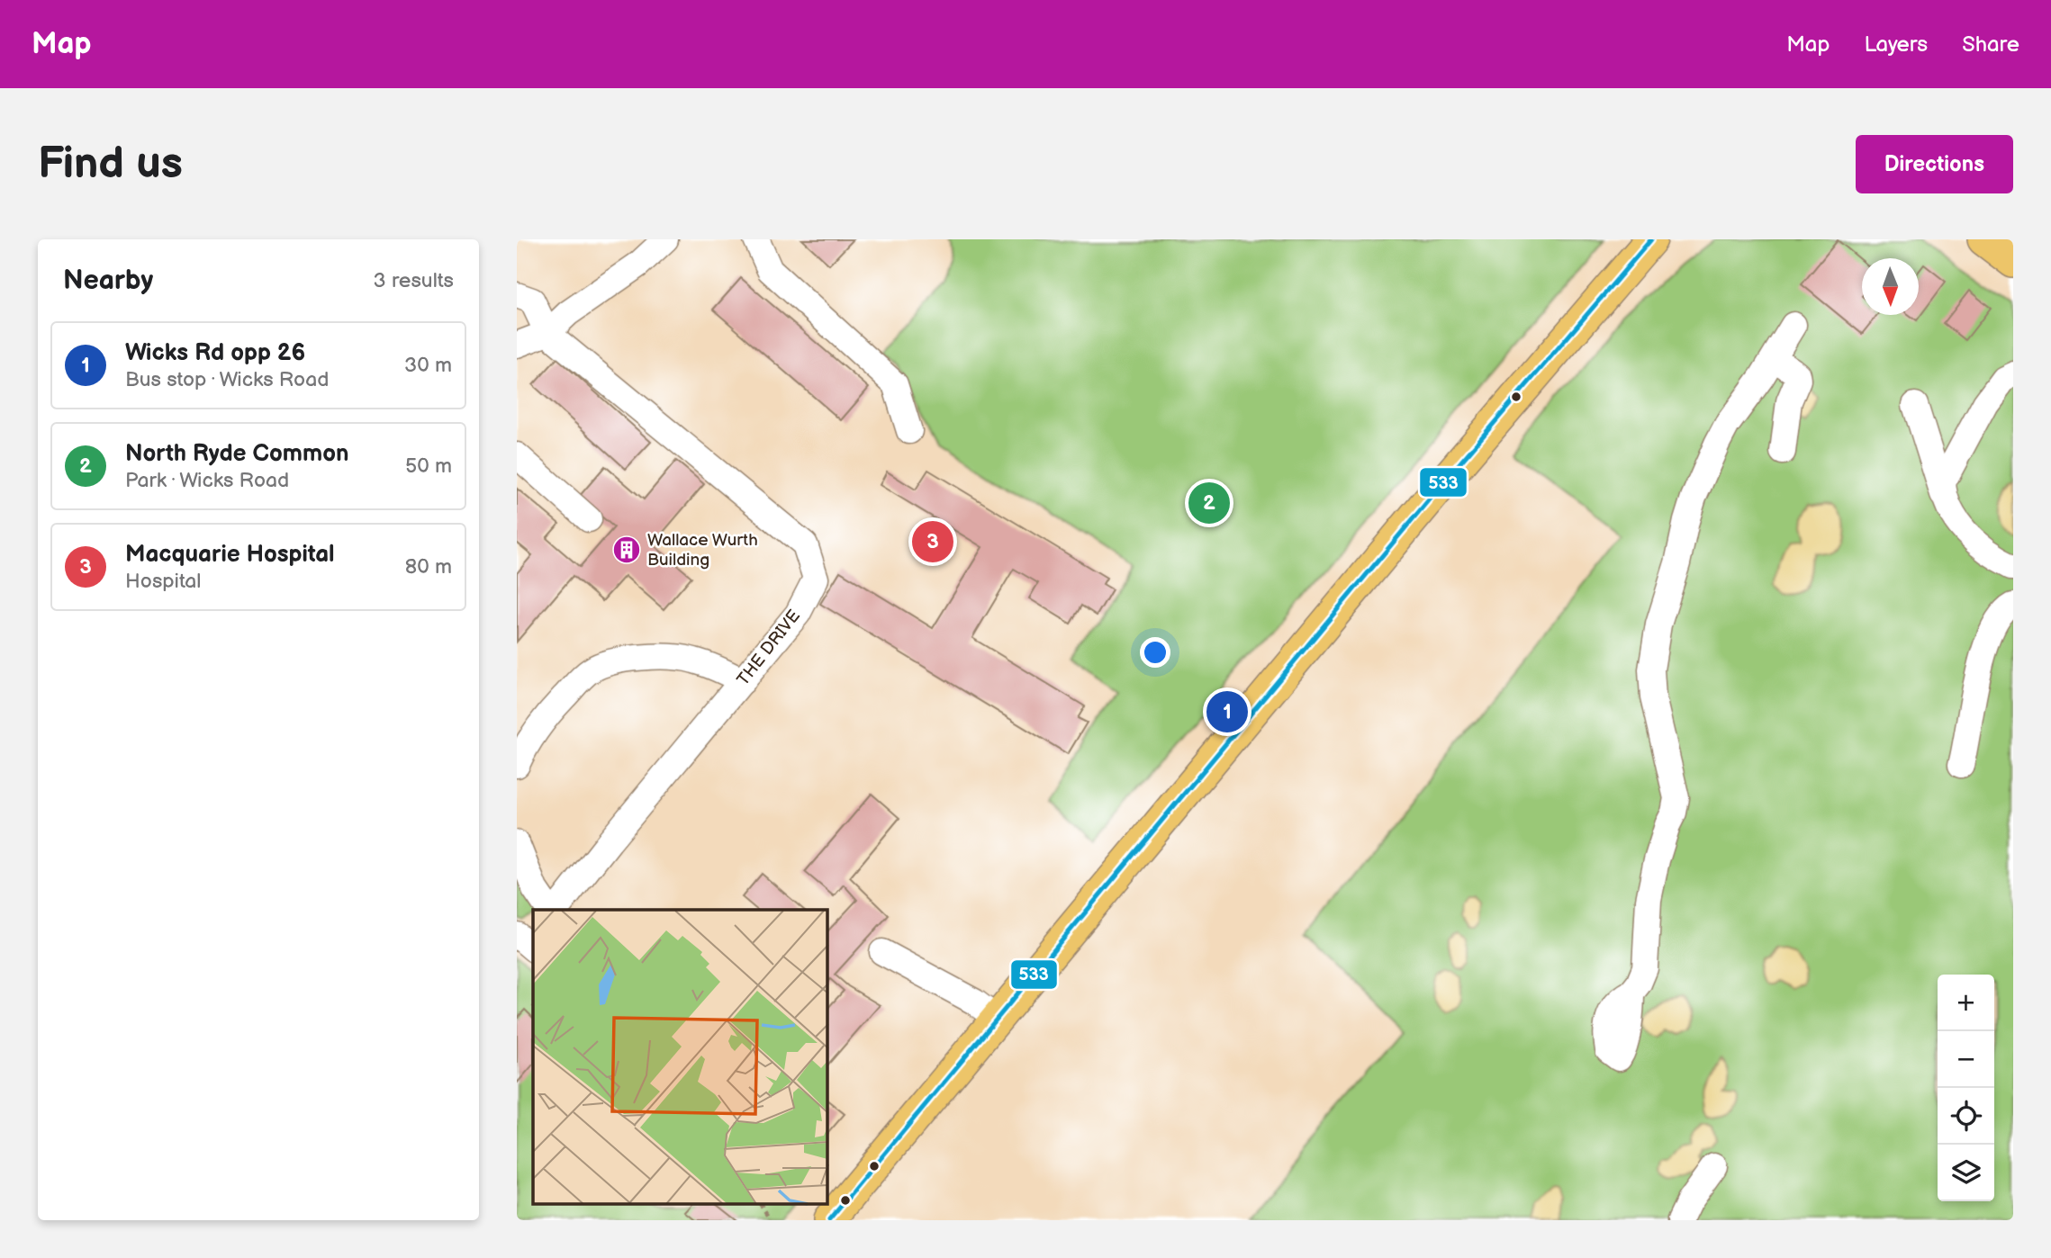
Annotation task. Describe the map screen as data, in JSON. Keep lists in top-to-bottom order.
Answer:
{
  "streets": {
    "lane": ["THE DRIVE"]
  },
  "places": {
    "building": ["Wallace Wurth Building"]
  },
  "lines": ["transit line 533"],
  "north": "bottom",
  "page": {
    "header": "Map",
    "nav": ["Map", "Layers", "Share"],
    "buttons": "Directions",
    "title": "Find us",
    "heading": ["Nearby", "3 results"],
    "list": [
      {
        "mark": "1",
        "name": "Wicks Rd opp 26",
        "note": "Bus stop · Wicks Road",
        "value": "30 m"
      },
      {
        "mark": "2",
        "name": "North Ryde Common",
        "note": "Park · Wicks Road",
        "value": "50 m"
      },
      {
        "mark": "3",
        "name": "Macquarie Hospital",
        "note": "Hospital",
        "value": "80 m"
      }
    ],
    "pins": ["2", "3", "1"],
    "map_buttons": ["+", "−"]
  }
}
